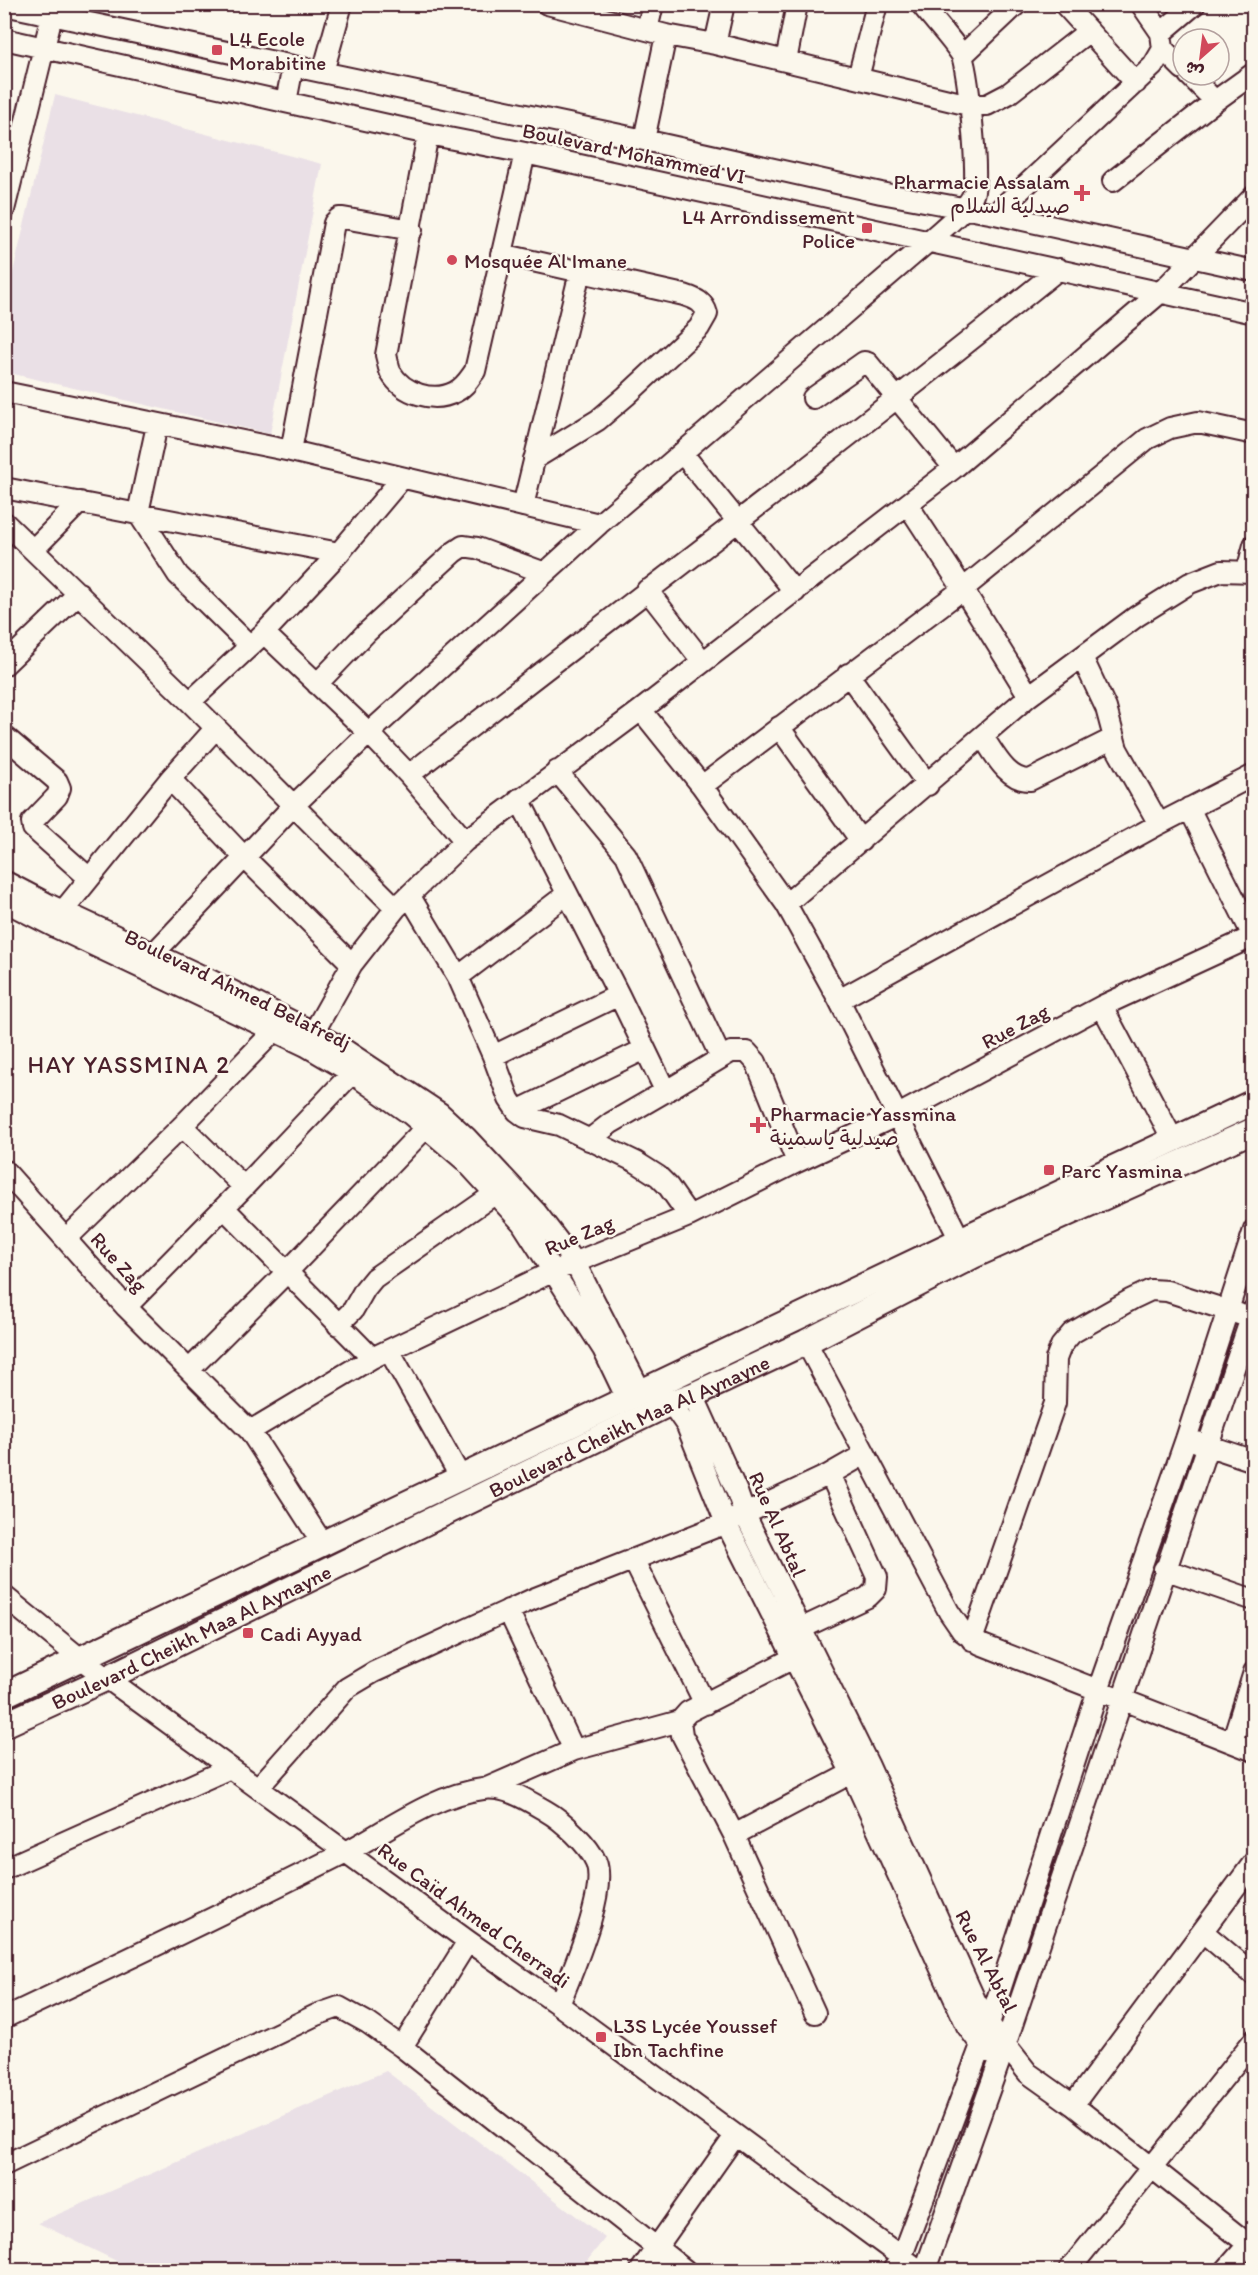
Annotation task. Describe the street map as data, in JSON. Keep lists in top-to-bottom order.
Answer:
{
  "streets": {
    "main road": ["Boulevard Cheikh Maa Al Aynayne"],
    "street": [
      "Boulevard Mohammed VI",
      "Boulevard Ahmed Belafredj",
      "Rue Zag",
      "Rue Al Abtal",
      "Rue Caïd Ahmed Cherradi"
    ]
  },
  "crossings": [
    ["Boulevard Ahmed Belafredj", "Rue Zag"],
    ["Boulevard Ahmed Belafredj", "Boulevard Cheikh Maa Al Aynayne"],
    ["Boulevard Cheikh Maa Al Aynayne", "Rue Al Abtal"],
    ["Boulevard Cheikh Maa Al Aynayne", "Rue Caïd Ahmed Cherradi"]
  ],
  "districts": ["HAY YASSMINA 2"],
  "places": {
    "transit": [
      "L4 Ecole Morabitine",
      "L4 Arrondissement Police",
      "Parc Yasmina",
      "Cadi Ayyad",
      "L3S Lycée Youssef Ibn Tachfine"
    ],
    "health": ["Pharmacie Assalam صيدلية السلام", "Pharmacie Yassmina صيدلية ياسمينة"],
    "other": ["Mosquée Al Imane"]
  },
  "north": "bottom left"
}
